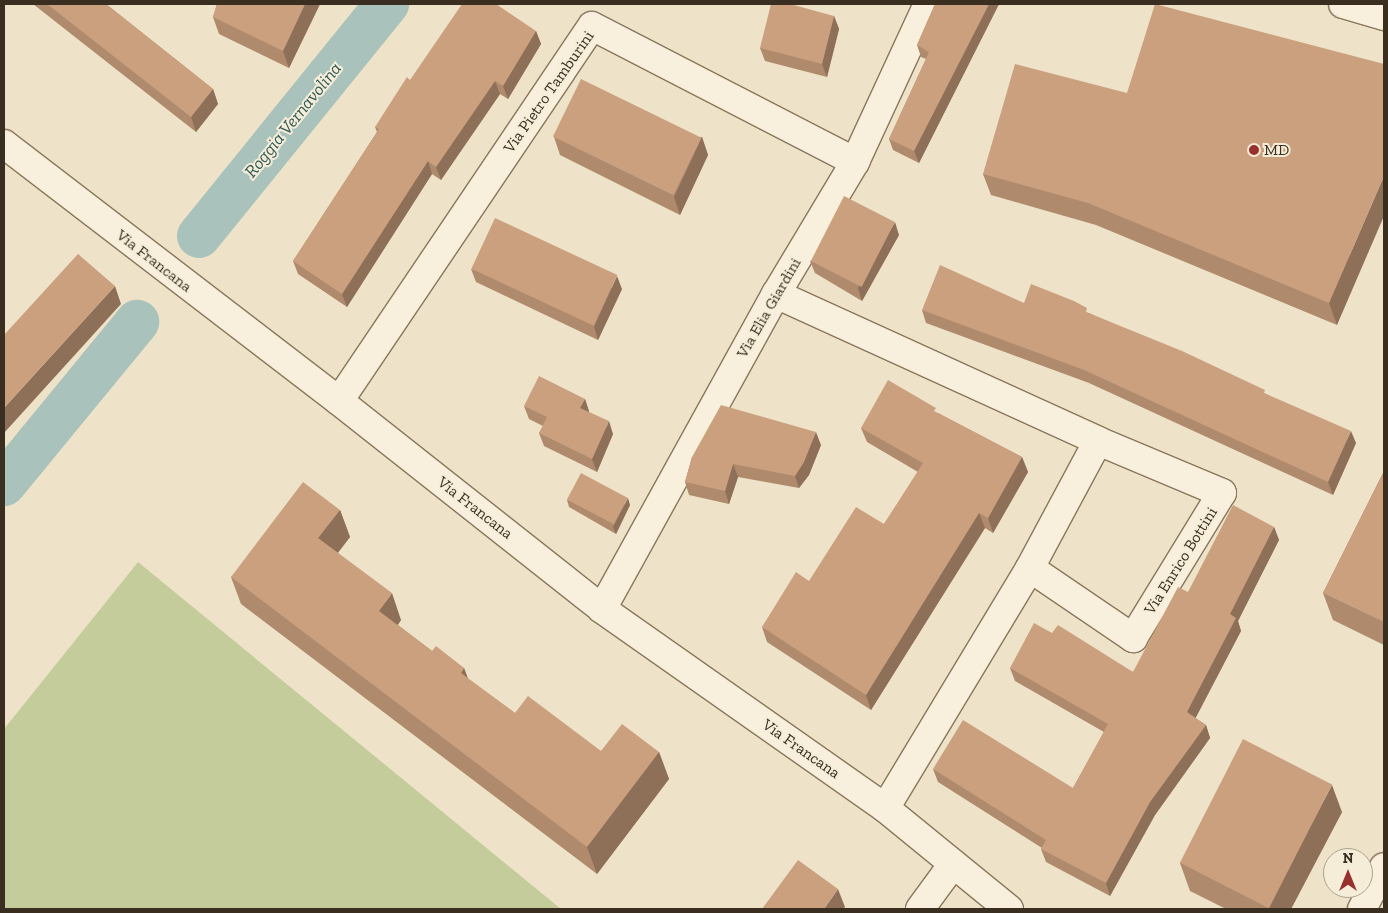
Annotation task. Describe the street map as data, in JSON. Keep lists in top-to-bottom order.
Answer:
{
  "streets": {
    "street": [
      "Via Pietro Tamburini",
      "Via Francana",
      "Via Elia Giardini",
      "Via Enrico Bottini"
    ]
  },
  "crossings": [
    ["Via Pietro Tamburini", "Via Francana"],
    ["Via Pietro Tamburini", "Via Elia Giardini"],
    ["Via Francana", "Via Elia Giardini"],
    ["Via Elia Giardini", "Via Enrico Bottini"]
  ],
  "water": ["Roggia Vernavolina"],
  "places": ["MD"],
  "north": "top"
}
